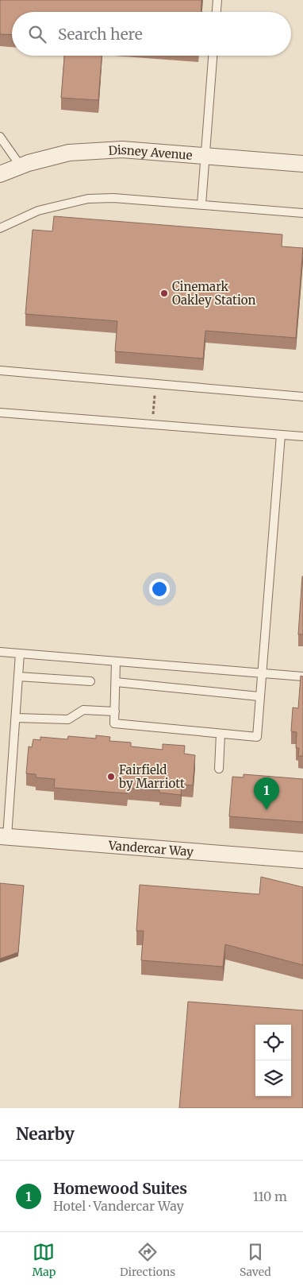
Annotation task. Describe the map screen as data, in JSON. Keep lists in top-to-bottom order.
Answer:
{
  "streets": {
    "street": ["Disney Avenue", "Vandercar Way"]
  },
  "places": ["Cinemark Oakley Station", "Fairfield by Marriott"],
  "page": {
    "search": "Search here",
    "pins": "1",
    "heading": "Nearby",
    "list": [
      {
        "mark": "1",
        "name": "Homewood Suites",
        "note": "Hotel · Vandercar Way",
        "value": "110 m"
      }
    ],
    "nav": ["Map", "Directions", "Saved"]
  }
}
